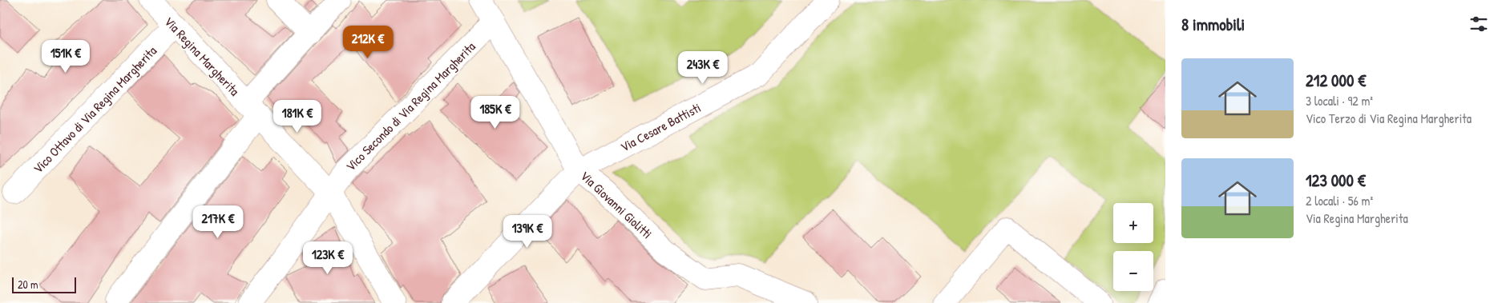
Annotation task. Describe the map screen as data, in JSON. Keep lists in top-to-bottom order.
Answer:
{
  "streets": {
    "street": [
      "Via Regina Margherita",
      "Vico Secondo di Via Regina Margherita",
      "Vico Ottavo di Via Regina Margherita",
      "Via Cesare Battisti",
      "Via Giovanni Giolitti"
    ]
  },
  "crossings": [
    ["Via Regina Margherita", "Vico Secondo di Via Regina Margherita"],
    ["Via Regina Margherita", "Vico Ottavo di Via Regina Margherita"],
    ["Vico Secondo di Via Regina Margherita", "Via Giovanni Giolitti"],
    ["Via Cesare Battisti", "Via Giovanni Giolitti"]
  ],
  "scale_bar": "20 m",
  "page": {
    "heading": "8 immobili",
    "price": [
      "212K €",
      "151K €",
      "243K €",
      "185K €",
      "181K €",
      "217K €",
      "139K €",
      "123K €"
    ],
    "list": [
      {
        "name": "212 000 €",
        "note": "3 locali · 92 m² · Vico Terzo di Via Regina Margherita"
      },
      {
        "name": "123 000 €",
        "note": "2 locali · 56 m² · Via Regina Margherita"
      }
    ],
    "map_buttons": ["+", "−"],
    "scale": "20 m"
  }
}
